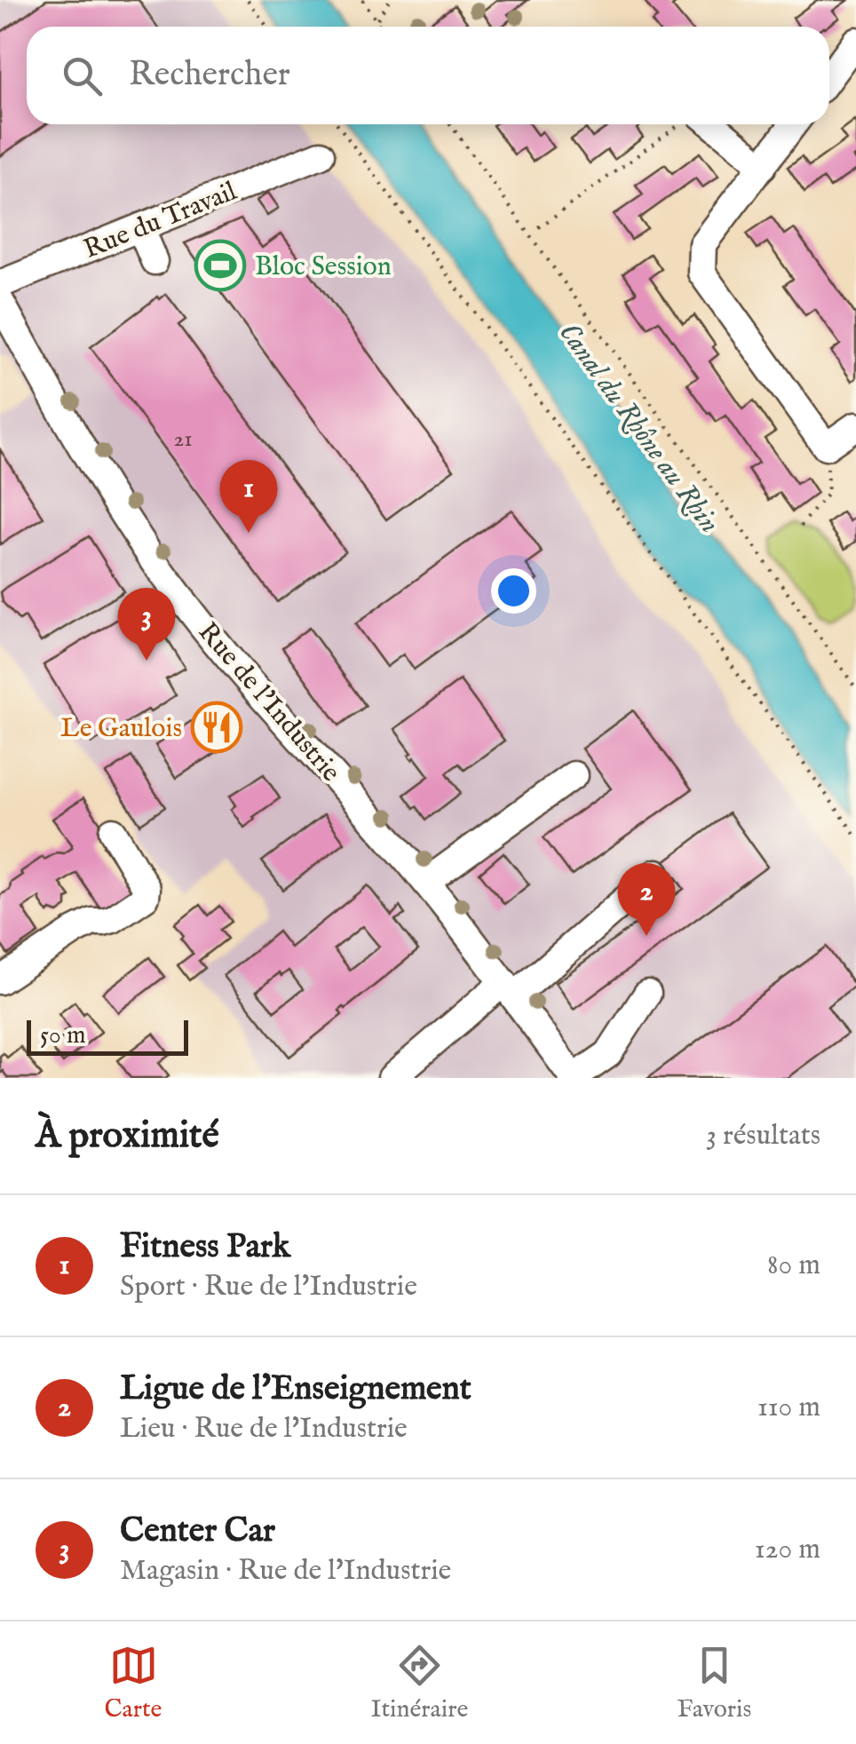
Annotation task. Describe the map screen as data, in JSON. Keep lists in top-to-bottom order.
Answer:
{
  "streets": {
    "street": ["Rue du Travail", "Rue de l'Industrie"]
  },
  "water": ["Canal du Rhône au Rhin"],
  "places": {
    "sports": ["Bloc Session"],
    "restaurant": ["Le Gaulois"]
  },
  "house_numbers": ["21"],
  "scale_bar": "50 m",
  "page": {
    "search": "Rechercher",
    "pins": ["1", "3", "2"],
    "scale": "50 m",
    "heading": ["À proximité", "3 résultats"],
    "list": [
      {
        "mark": "1",
        "name": "Fitness Park",
        "note": "Sport · Rue de l'Industrie",
        "value": "80 m"
      },
      {
        "mark": "2",
        "name": "Ligue de l'Enseignement",
        "note": "Lieu · Rue de l'Industrie",
        "value": "110 m"
      },
      {
        "mark": "3",
        "name": "Center Car",
        "note": "Magasin · Rue de l'Industrie",
        "value": "120 m"
      }
    ],
    "nav": ["Carte", "Itinéraire", "Favoris"]
  }
}
